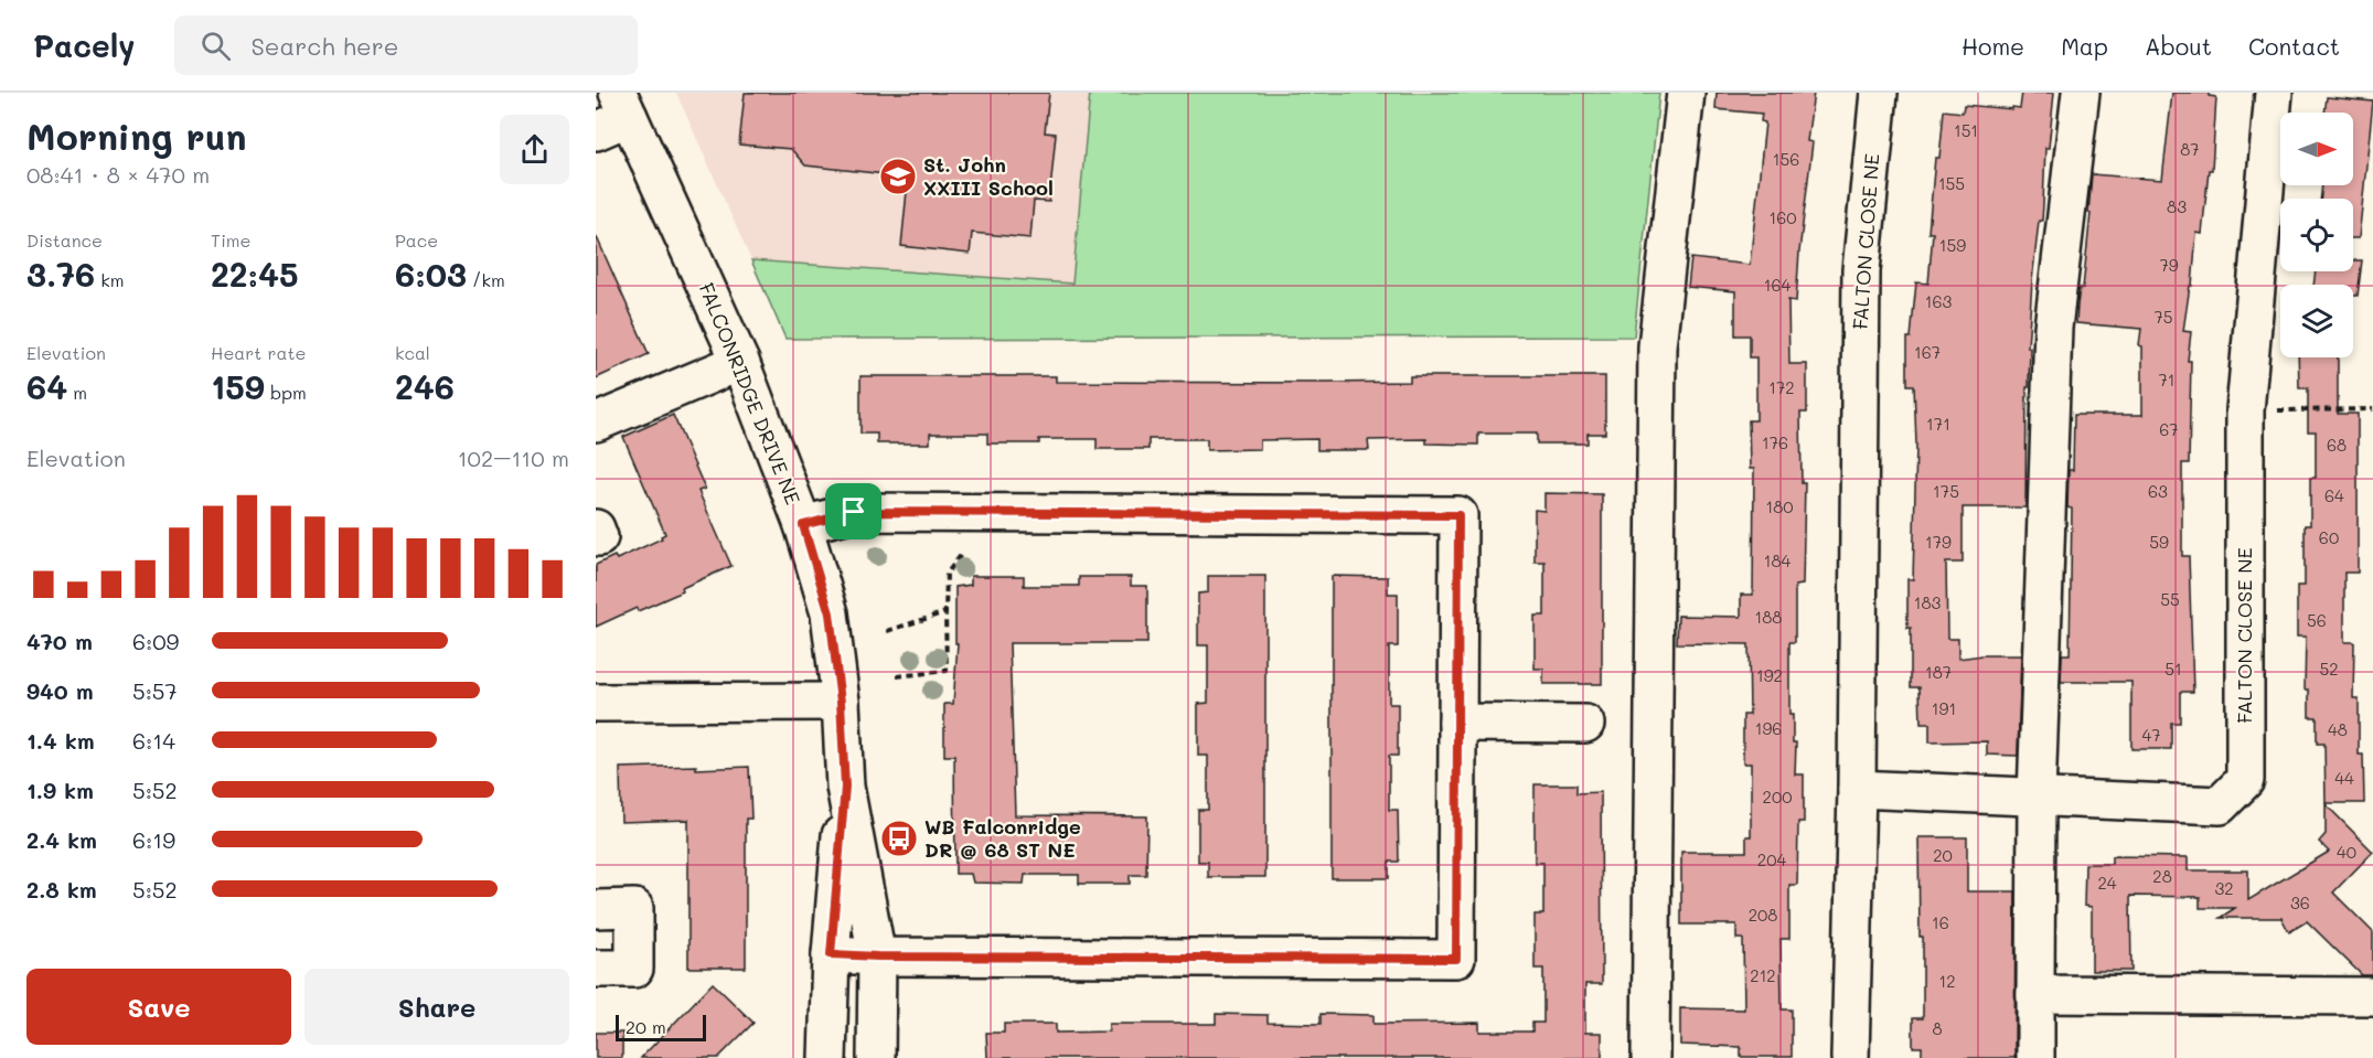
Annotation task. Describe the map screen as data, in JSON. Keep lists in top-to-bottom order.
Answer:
{
  "streets": {
    "street": ["FALTON CLOSE NE", "FALCONRIDGE DRIVE NE"]
  },
  "places": {
    "school or university": ["St. John XXIII School"],
    "bus stop": ["WB Falconridge DR @ 68 ST NE"]
  },
  "house_numbers": [
    "151",
    "87",
    "156",
    "155",
    "83",
    "160",
    "159",
    "79",
    "164",
    "163",
    "75",
    "167",
    "71",
    "172",
    "171",
    "67",
    "176",
    "68",
    "175",
    "63",
    "64",
    "180",
    "60",
    "179",
    "59",
    "184",
    "55",
    "183",
    "188",
    "56",
    "51",
    "52",
    "187",
    "192",
    "191",
    "196",
    "48",
    "47",
    "44",
    "200",
    "40",
    "20",
    "204",
    "28",
    "24",
    "32",
    "36",
    "208",
    "16",
    "212",
    "12",
    "8"
  ],
  "scale_bar": "20 m",
  "north": "right",
  "page": {
    "header": "Pacely",
    "search": "Search here",
    "nav": [
      "Home",
      "Map",
      "About",
      "Contact"
    ],
    "heading": ["Morning run", "08:41 · 8 × 470 m"],
    "stats": [
      ["Distance", "3.76 km"],
      ["Time", "22:45"],
      ["Pace", "6:03 /km"],
      ["Elevation", "64 m"],
      ["Heart rate", "159 bpm"],
      ["kcal", "246"]
    ],
    "chart": ["Elevation", "102–110 m"],
    "list": [
      {
        "name": "470 m",
        "note": "6:09"
      },
      {
        "name": "940 m",
        "note": "5:57"
      },
      {
        "name": "1.4 km",
        "note": "6:14"
      },
      {
        "name": "1.9 km",
        "note": "5:52"
      },
      {
        "name": "2.4 km",
        "note": "6:19"
      },
      {
        "name": "2.8 km",
        "note": "5:52"
      }
    ],
    "buttons": ["Save", "Share"],
    "scale": "20 m"
  }
}
